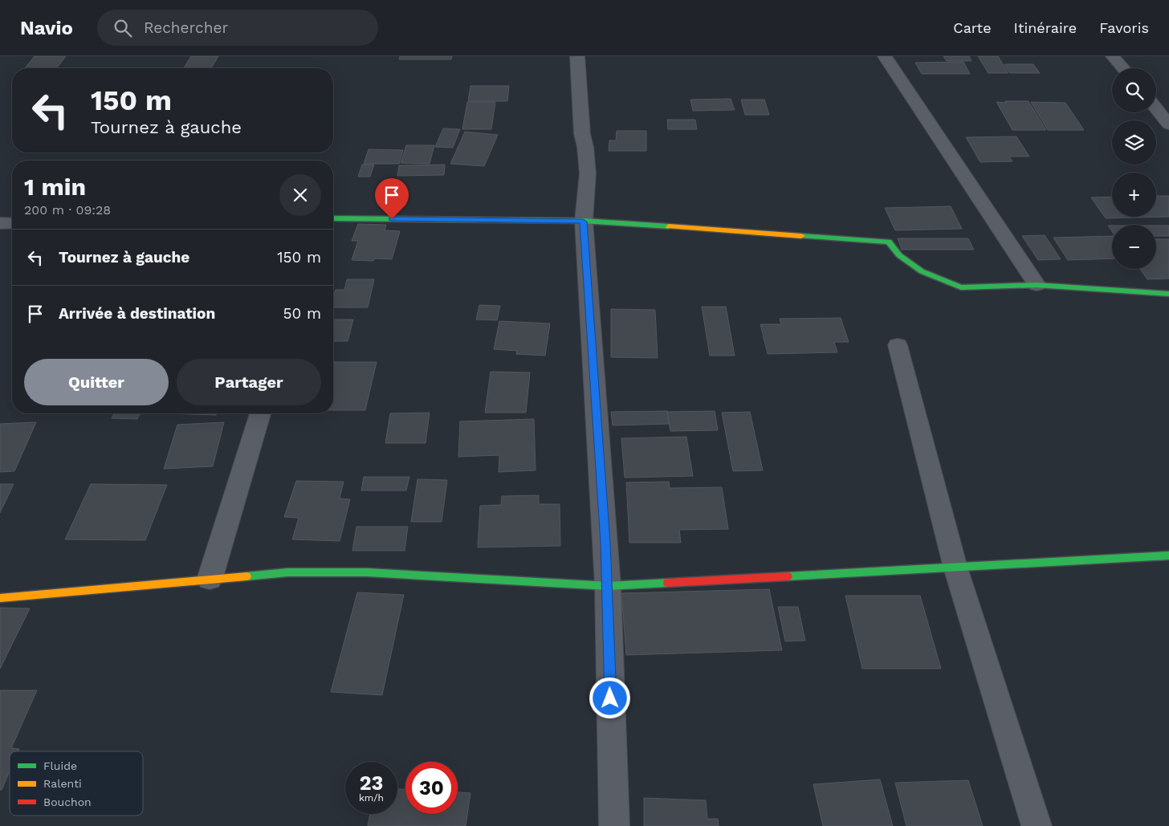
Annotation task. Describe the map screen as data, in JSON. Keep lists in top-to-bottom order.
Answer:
{
  "legend": ["Fluide", "Ralenti", "Bouchon"],
  "page": {
    "header": "Navio",
    "search": "Rechercher",
    "nav": ["Carte", "Itinéraire", "Favoris"],
    "map_buttons": ["+", "−"],
    "turn": ["150 m", "Tournez à gauche"],
    "heading": ["1 min", "200 m · 09:28"],
    "list": [
      {
        "name": "Tournez à gauche",
        "value": "150 m"
      },
      {
        "name": "Arrivée à destination",
        "value": "50 m"
      }
    ],
    "buttons": ["Quitter", "Partager"],
    "speed": "23 km/h",
    "limit": "30"
  }
}
